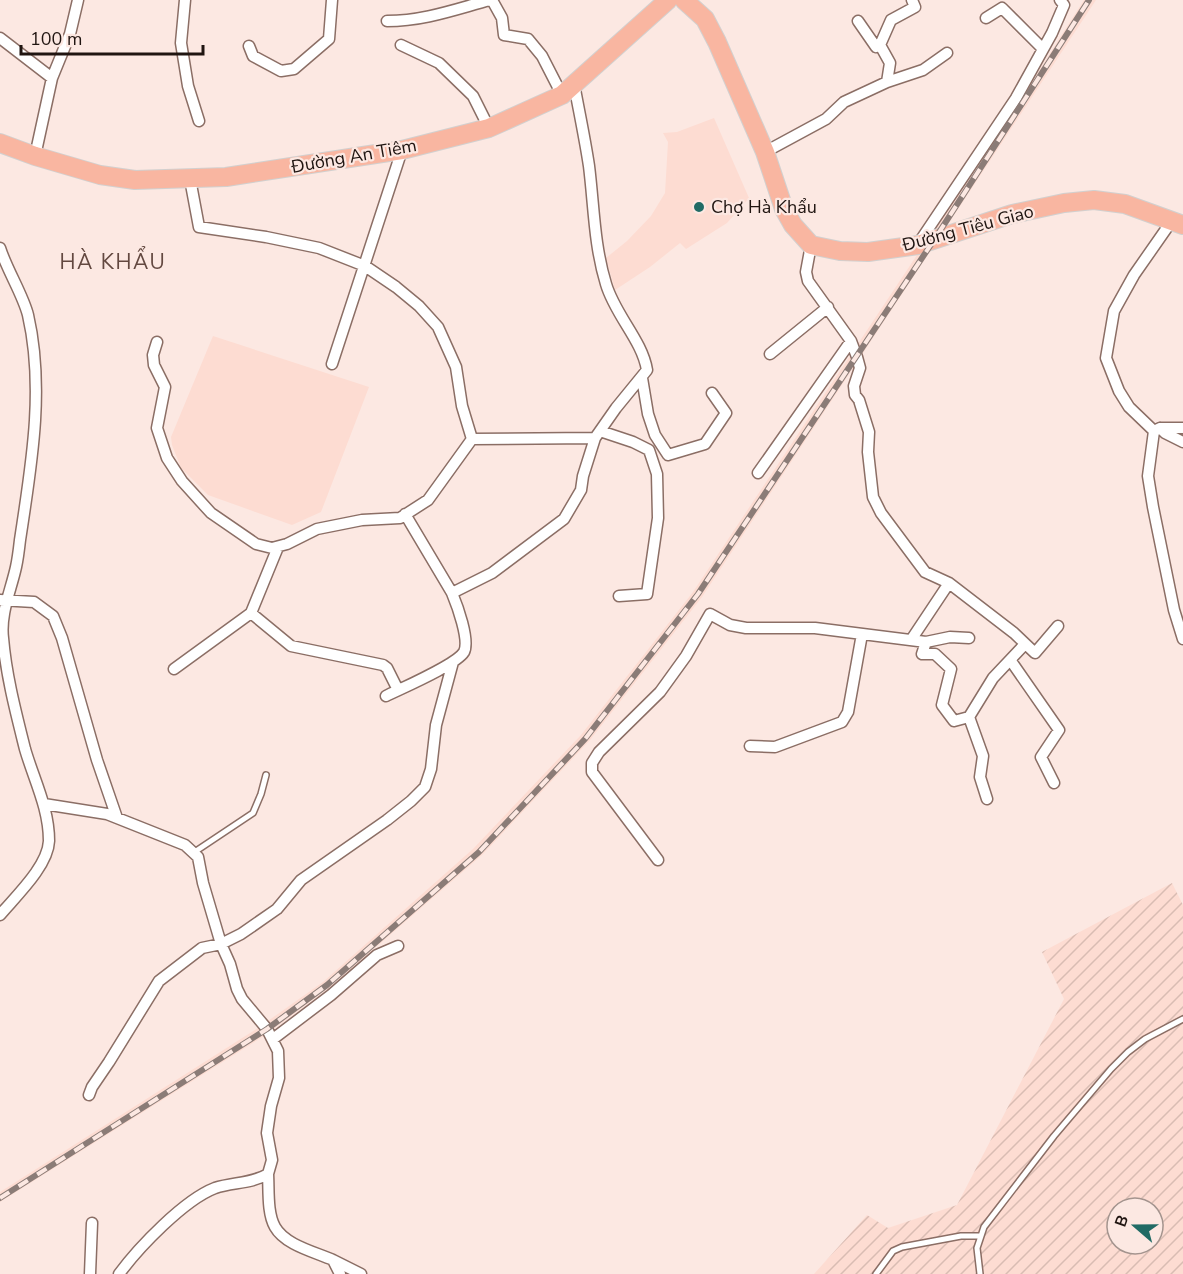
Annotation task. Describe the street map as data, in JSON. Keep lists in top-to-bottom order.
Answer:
{
  "streets": {
    "highway": ["Đường An Tiêm", "Đường Tiêu Giao"]
  },
  "districts": ["HÀ KHẨU"],
  "places": ["Chợ Hà Khẩu"],
  "scale_bar": "100 m",
  "north": "left"
}
